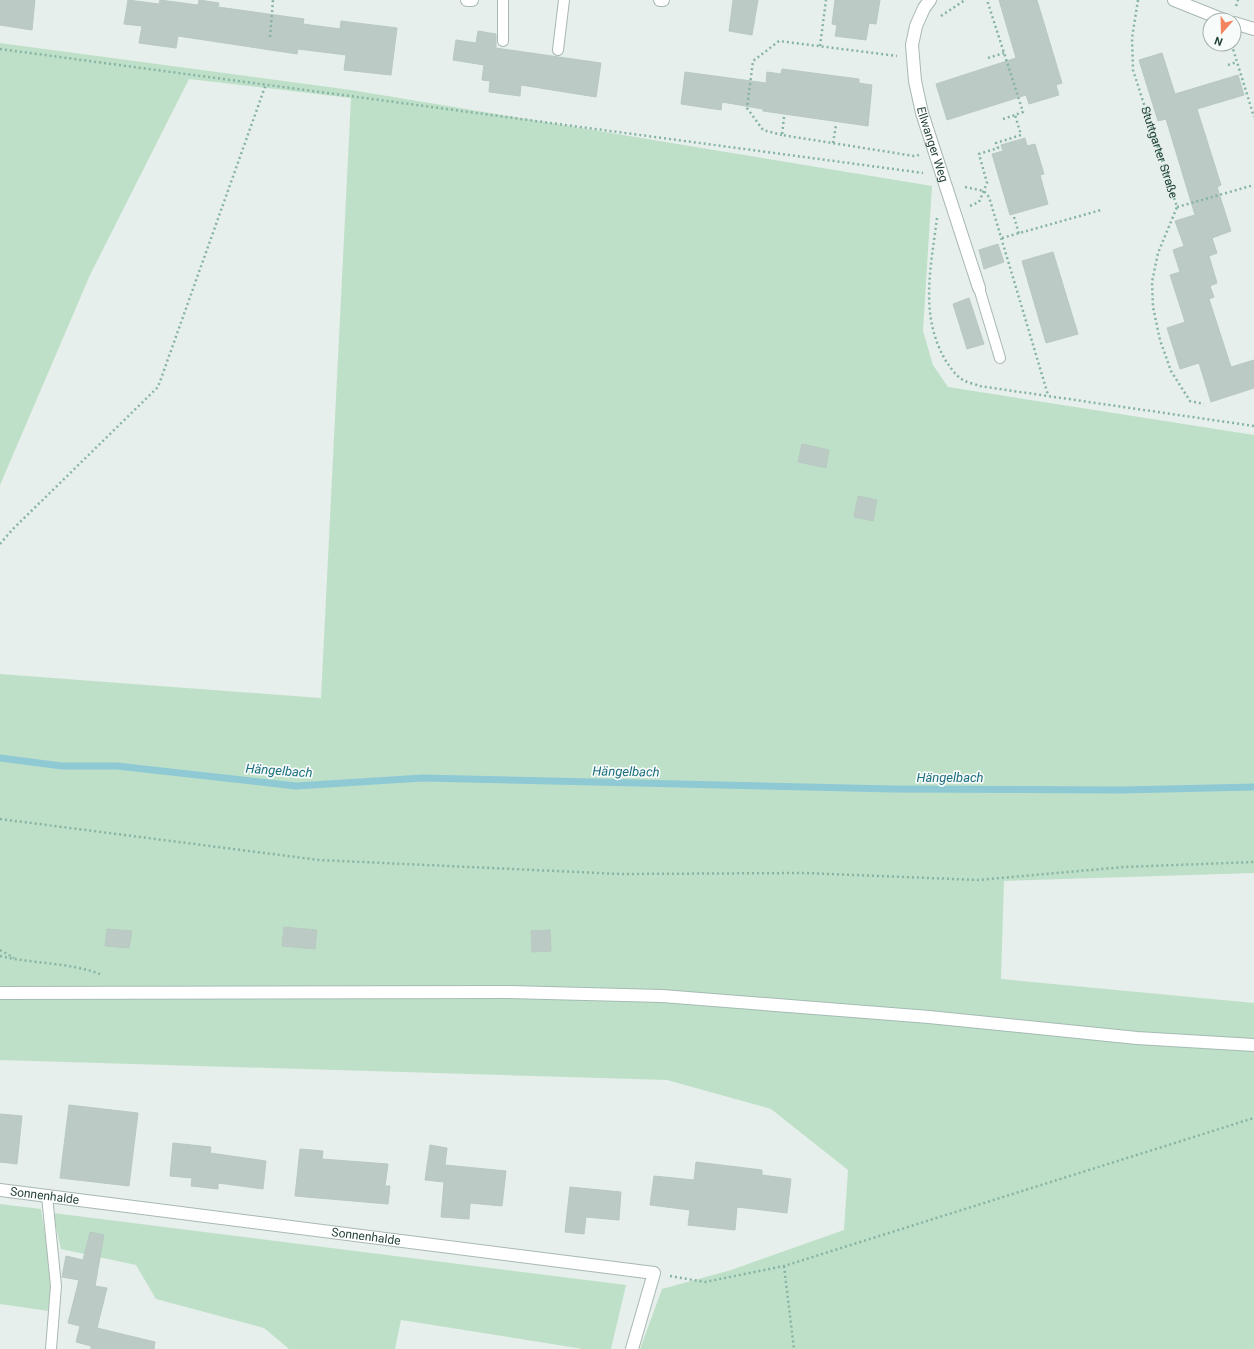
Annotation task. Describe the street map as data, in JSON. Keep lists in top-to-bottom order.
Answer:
{
  "streets": {
    "main road": ["Ellwanger Weg", "Sonnenhalde"],
    "path": ["Stuttgarter Straße"]
  },
  "water": ["Hängelbach"],
  "north": "bottom"
}
